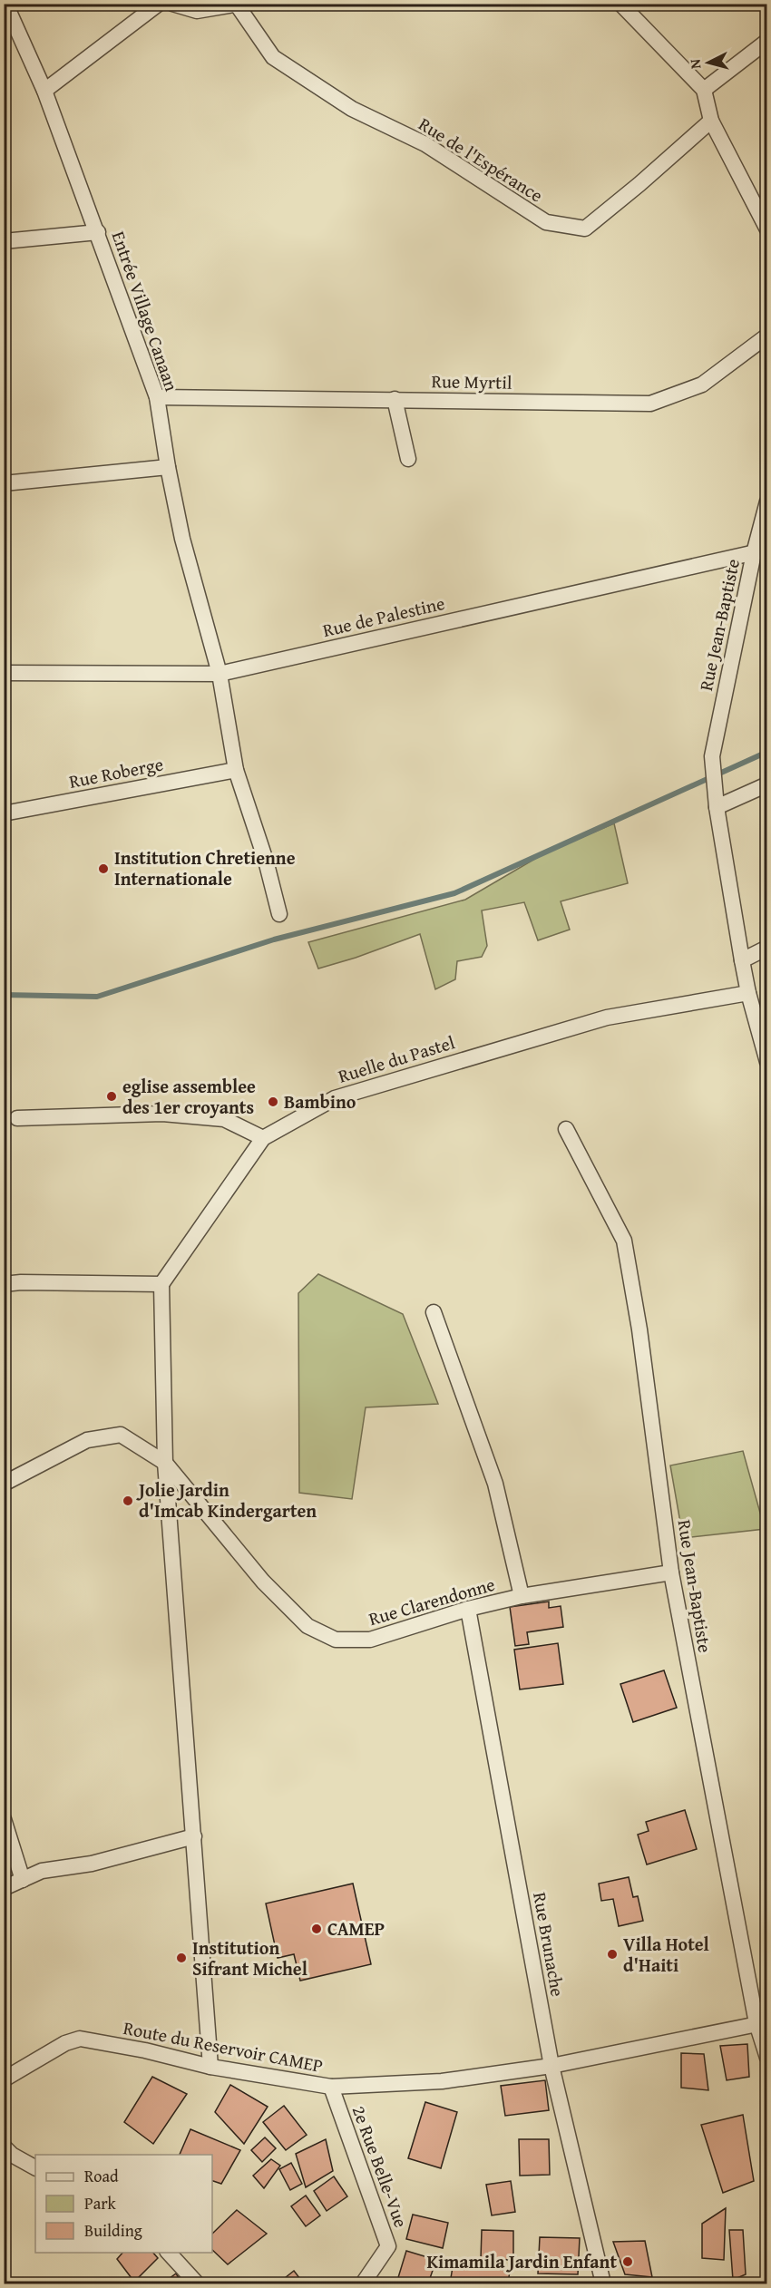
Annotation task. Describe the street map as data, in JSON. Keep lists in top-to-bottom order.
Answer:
{
  "streets": {
    "street": [
      "Rue de l'Espérance",
      "Entrée Village Canaan",
      "Rue Myrtil",
      "Rue de Palestine",
      "Rue Jean-Baptiste",
      "Rue Roberge",
      "Ruelle du Pastel",
      "Rue Clarendonne",
      "Rue Brunache",
      "Route du Reservoir CAMEP",
      "2e Rue Belle-Vue"
    ]
  },
  "crossings": [
    ["Entrée Village Canaan", "Rue Myrtil"],
    ["Entrée Village Canaan", "Rue de Palestine"],
    ["Entrée Village Canaan", "Rue Roberge"],
    ["Rue de Palestine", "Rue Jean-Baptiste"],
    ["Rue Jean-Baptiste", "Ruelle du Pastel"],
    ["Rue Jean-Baptiste", "Rue Clarendonne"],
    ["Rue Jean-Baptiste", "Route du Reservoir CAMEP"],
    ["Rue Clarendonne", "Rue Brunache"],
    ["Rue Brunache", "Route du Reservoir CAMEP"],
    ["Route du Reservoir CAMEP", "2e Rue Belle-Vue"]
  ],
  "places": [
    "Institution Chretienne Internationale",
    "eglise assemblee des 1er croyants",
    "Bambino",
    "Jolie Jardin d'Imcab Kindergarten",
    "CAMEP",
    "Villa Hotel d'Haiti",
    "Institution Sifrant Michel",
    "Kimamila Jardin Enfant"
  ],
  "legend": ["Road", "Park", "Building"],
  "north": "left"
}
